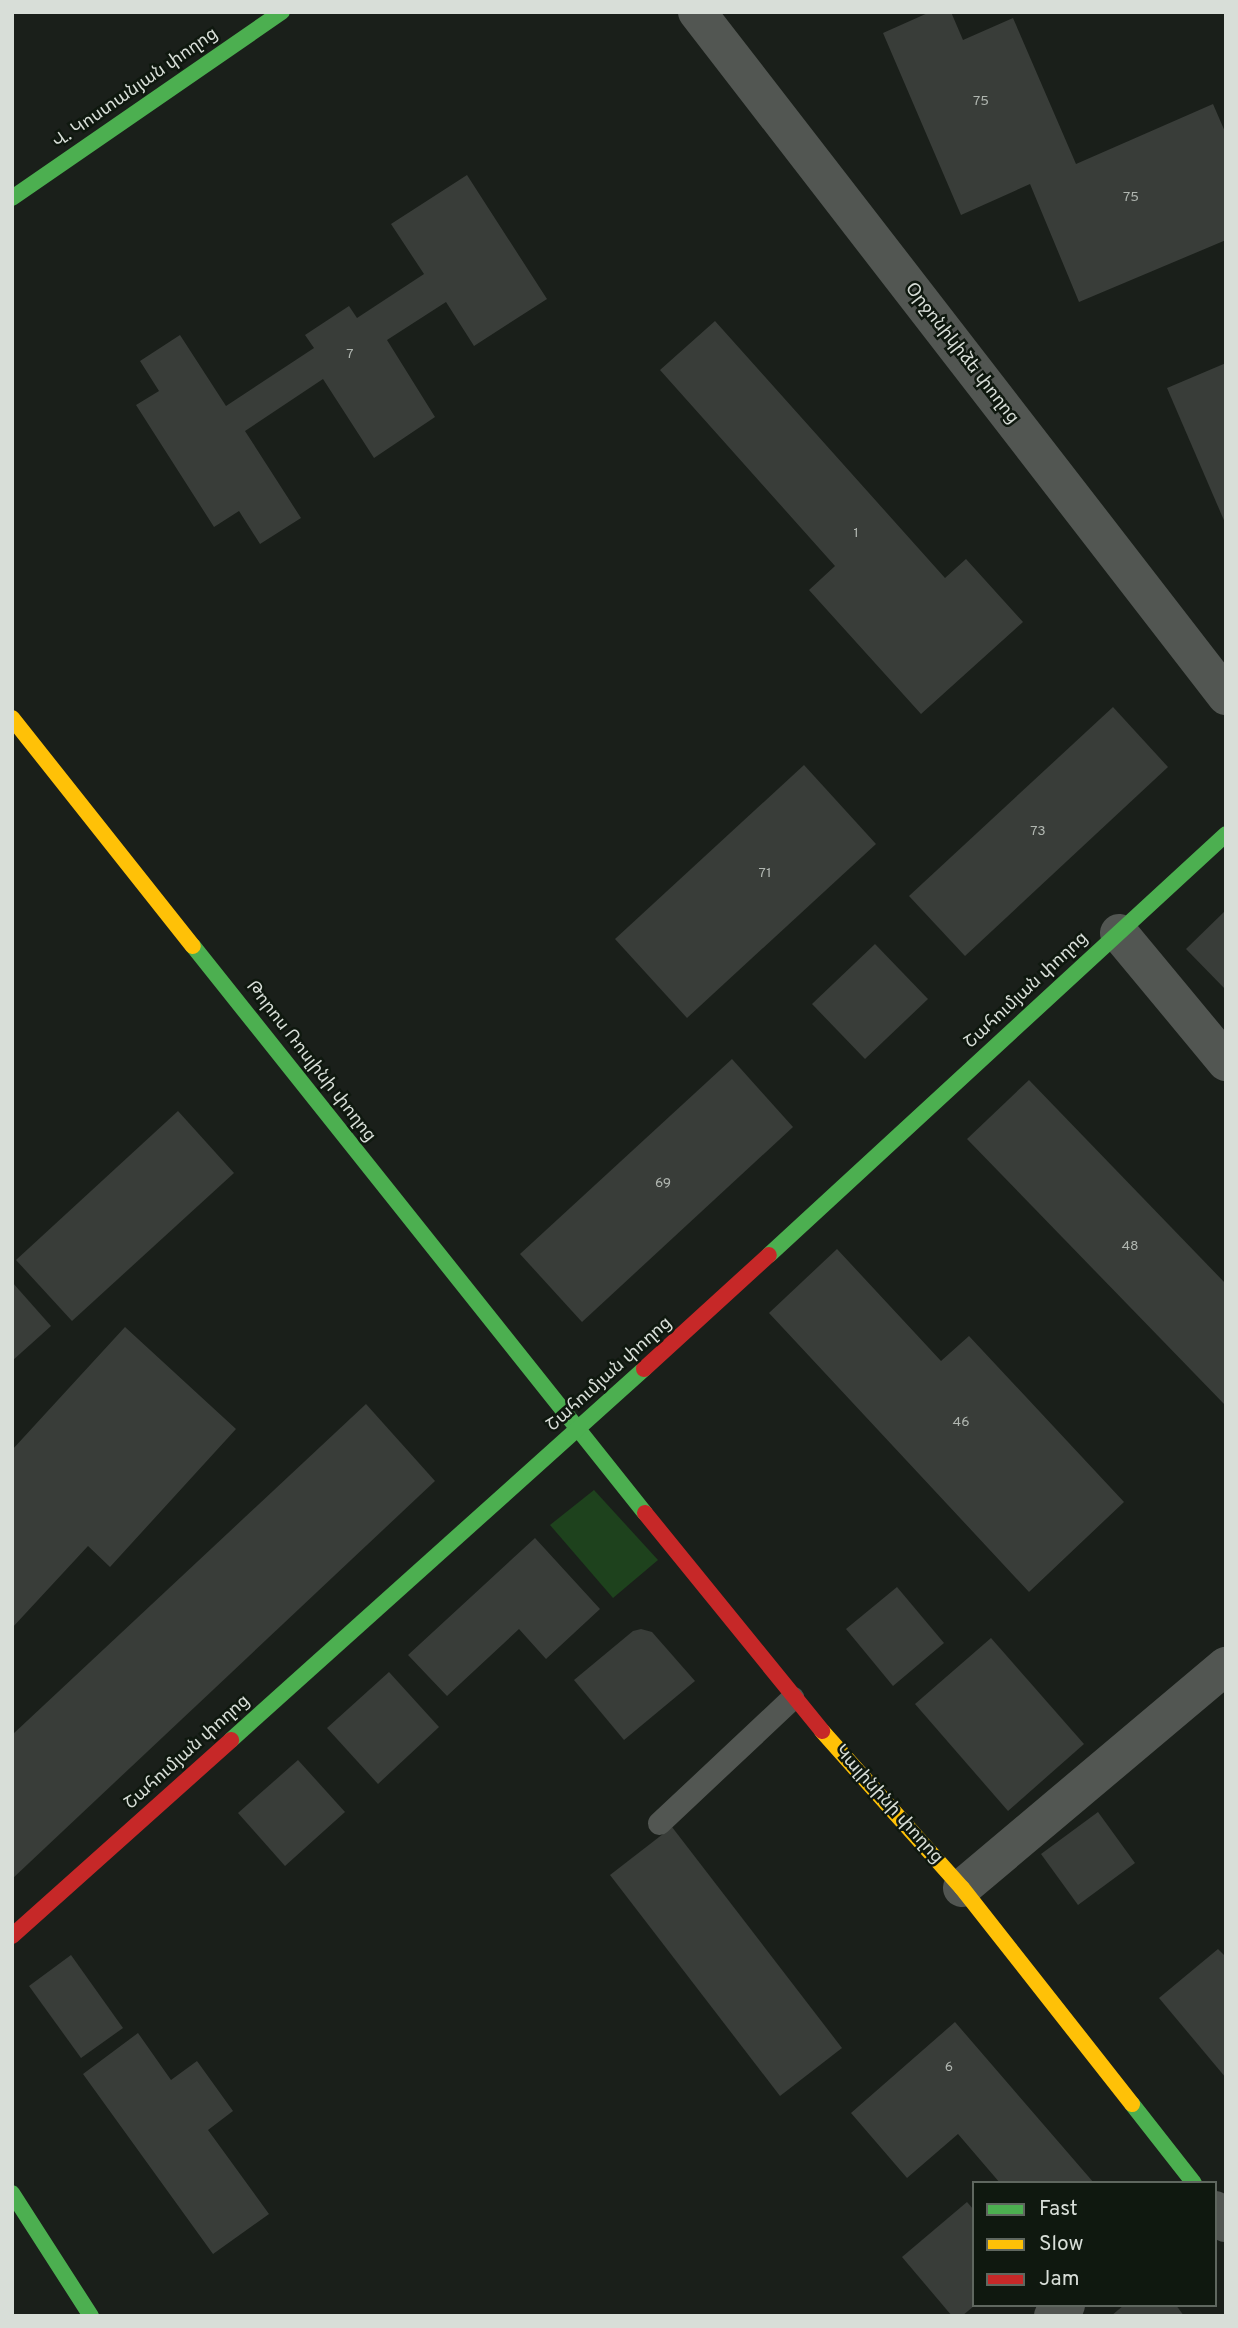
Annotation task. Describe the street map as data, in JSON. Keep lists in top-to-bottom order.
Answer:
{
  "streets": {
    "street": [
      "Վ. Կոստանյան փողոց",
      "Օրջոնիկիձե փողոց",
      "Շահումյան փողոց",
      "Թորոս Ռոսլինի փողոց",
      "Կալինինի փողոց"
    ]
  },
  "crossings": [
    ["Շահումյան փողոց", "Թորոս Ռոսլինի փողոց"],
    ["Շահումյան փողոց", "Կալինինի փողոց"],
    ["Թորոս Ռոսլինի փողոց", "Կալինինի փողոց"]
  ],
  "house_numbers": [
    "75",
    "75",
    "7",
    "1",
    "73",
    "71",
    "69",
    "48",
    "46",
    "6"
  ],
  "legend": ["Fast", "Slow", "Jam"]
}
